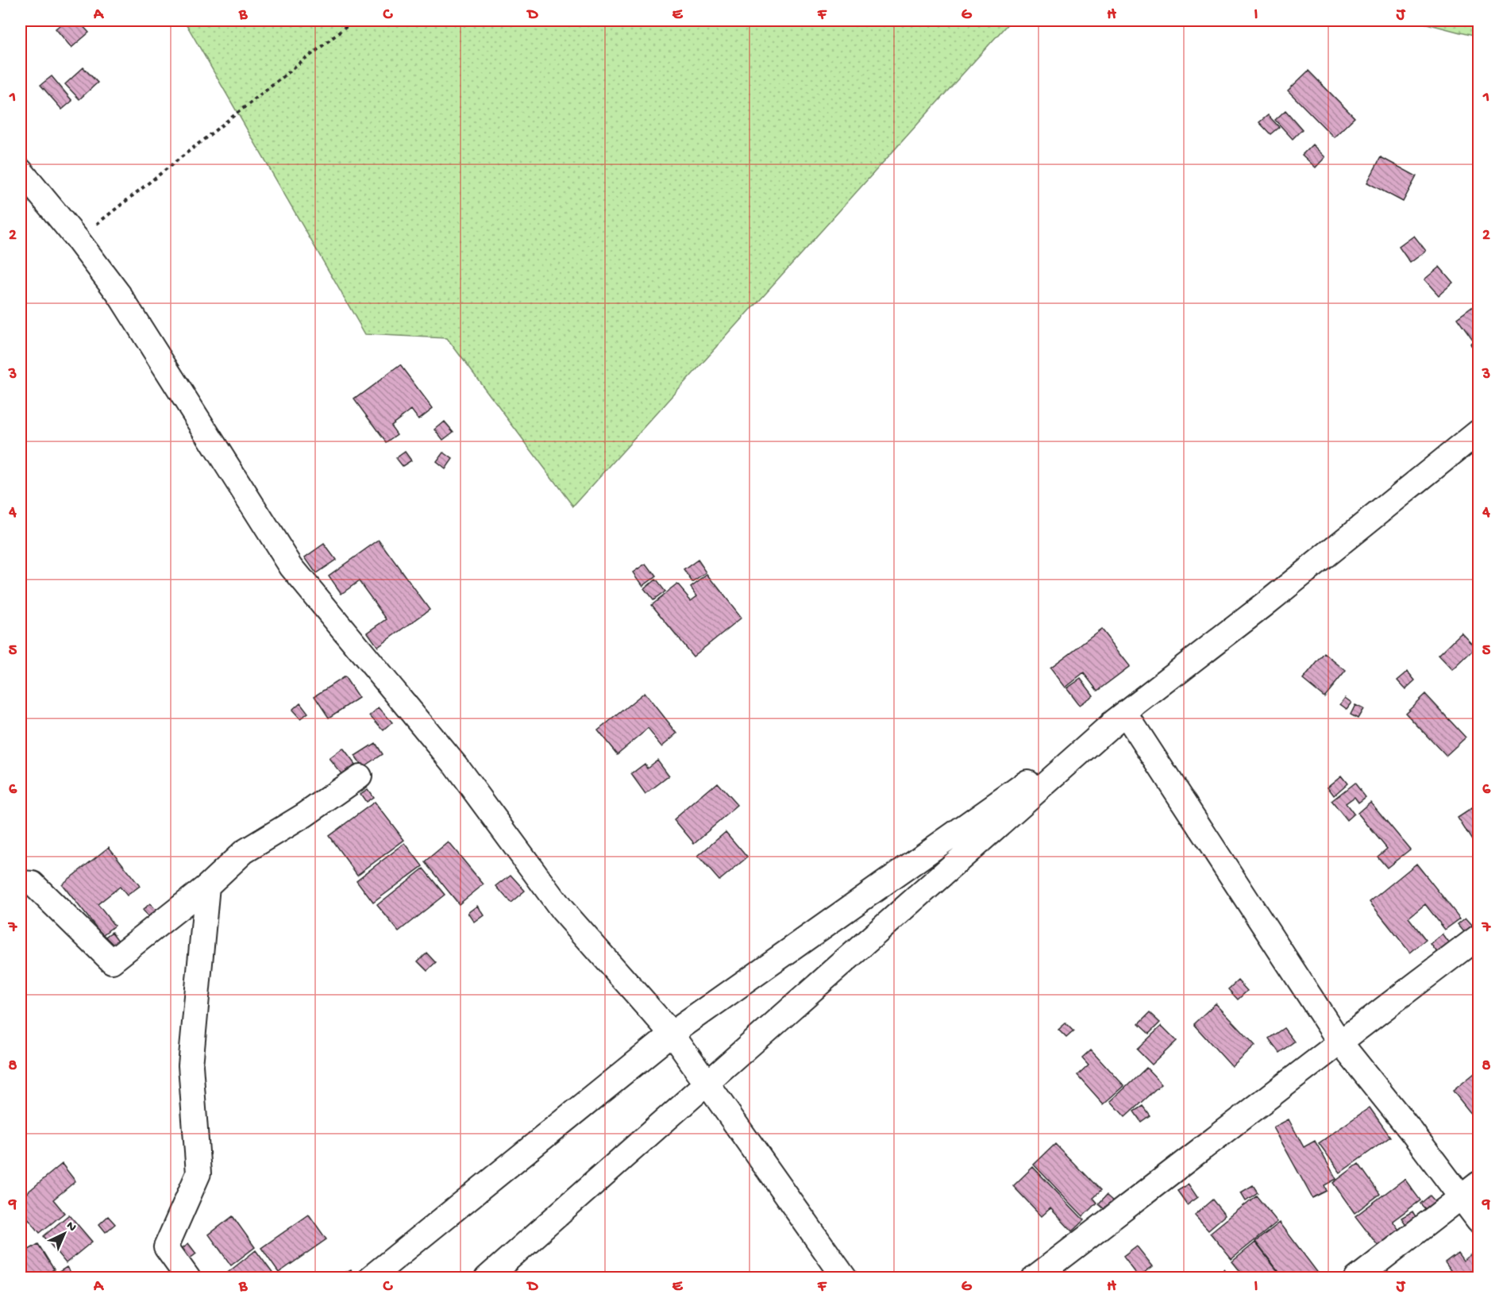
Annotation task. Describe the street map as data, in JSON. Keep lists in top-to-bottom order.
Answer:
{
  "north": "top right",
  "grid": {
    "columns": [
      "A",
      "B",
      "C",
      "D",
      "E",
      "F",
      "G",
      "H",
      "I",
      "J"
    ],
    "rows": [
      "1",
      "2",
      "3",
      "4",
      "5",
      "6",
      "7",
      "8",
      "9"
    ]
  }
}
